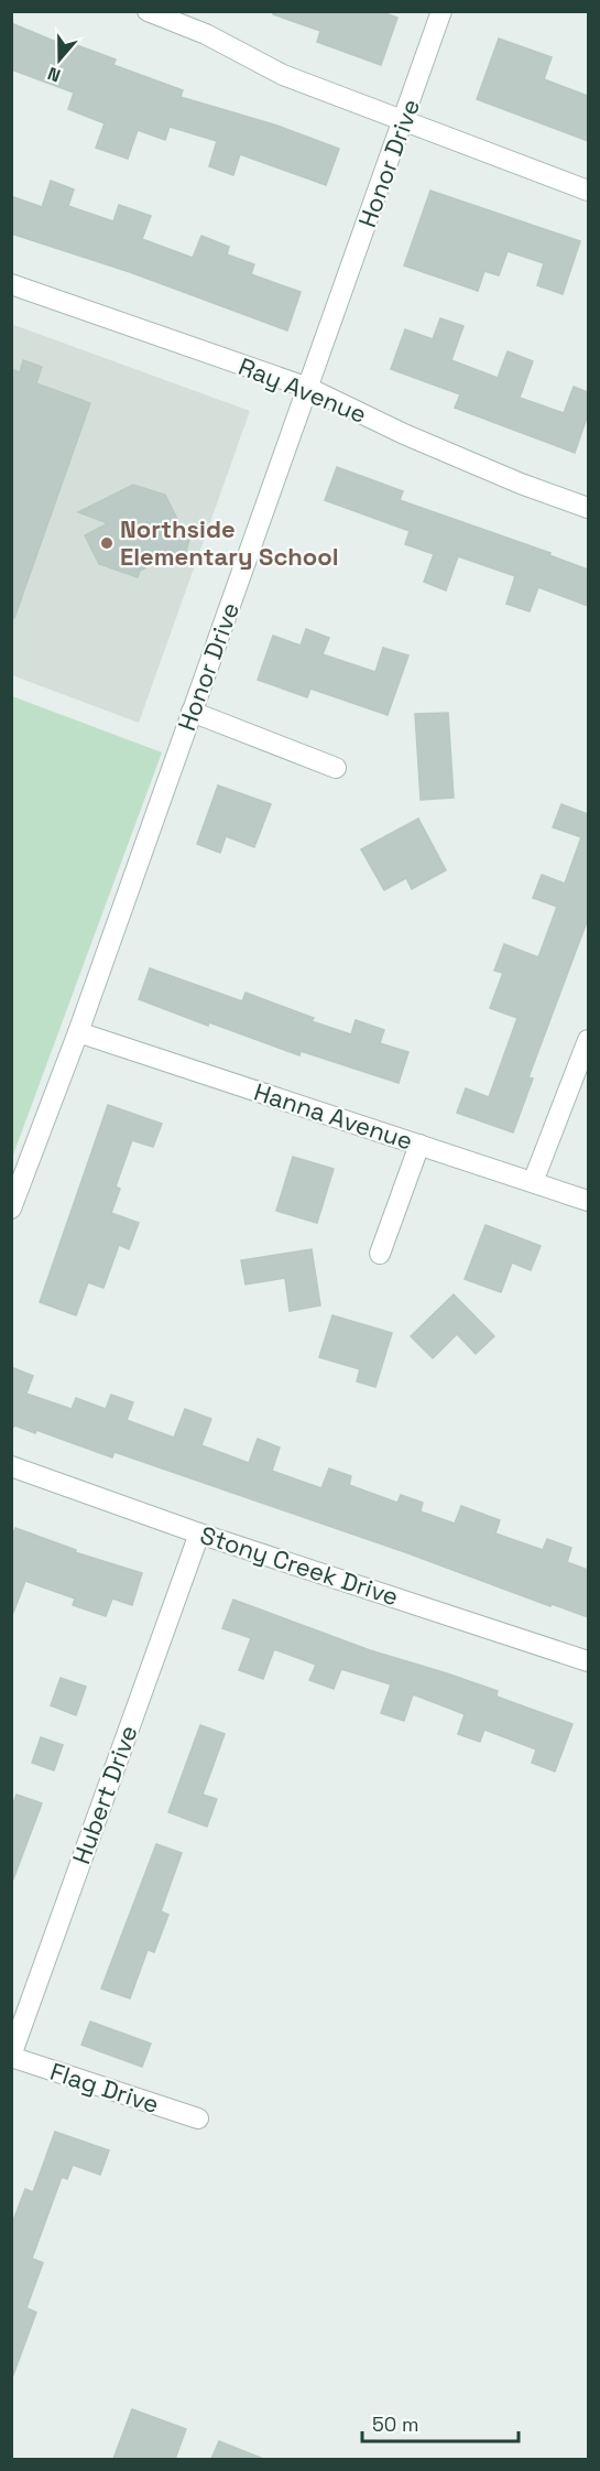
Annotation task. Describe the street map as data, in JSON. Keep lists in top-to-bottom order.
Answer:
{
  "streets": {
    "street": [
      "Honor Drive",
      "Ray Avenue",
      "Hanna Avenue",
      "Stony Creek Drive",
      "Hubert Drive",
      "Flag Drive"
    ]
  },
  "crossings": [
    ["Honor Drive", "Ray Avenue"],
    ["Honor Drive", "Hanna Avenue"],
    ["Stony Creek Drive", "Hubert Drive"],
    ["Hubert Drive", "Flag Drive"]
  ],
  "places": ["Northside Elementary School"],
  "scale_bar": "50 m",
  "north": "bottom"
}
